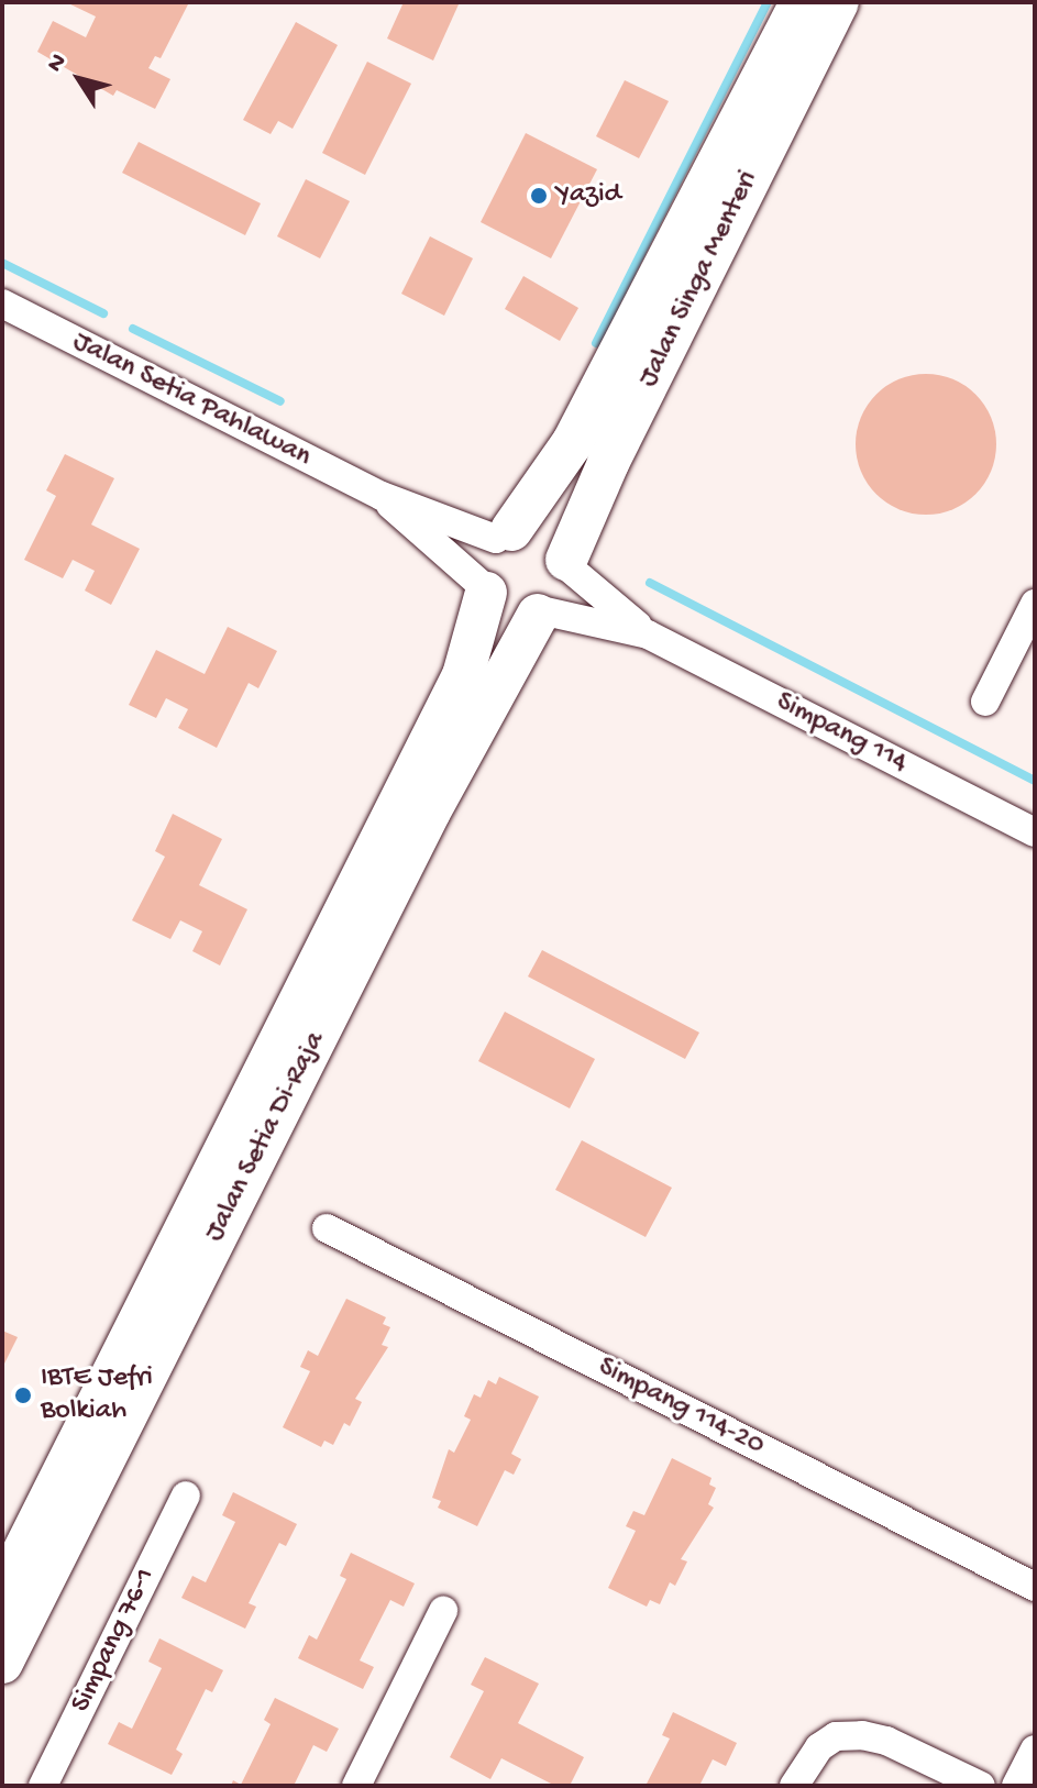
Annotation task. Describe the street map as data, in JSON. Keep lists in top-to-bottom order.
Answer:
{
  "streets": {
    "main road": ["Jalan Singa Menteri", "Jalan Setia Di-Raja"],
    "street": [
      "Jalan Setia Pahlawan",
      "Simpang 114",
      "Simpang 114-20",
      "Simpang 76-1"
    ]
  },
  "crossings": [
    ["Jalan Singa Menteri", "Jalan Setia Pahlawan"],
    ["Jalan Singa Menteri", "Simpang 114"],
    ["Jalan Singa Menteri", "Jalan Setia Di-Raja"],
    ["Jalan Setia Pahlawan", "Simpang 114"],
    ["Jalan Setia Pahlawan", "Jalan Setia Di-Raja"],
    ["Simpang 114", "Jalan Setia Di-Raja"]
  ],
  "places": ["Yazid", "IBTE Jefri Bolkiah"],
  "north": "top left"
}
